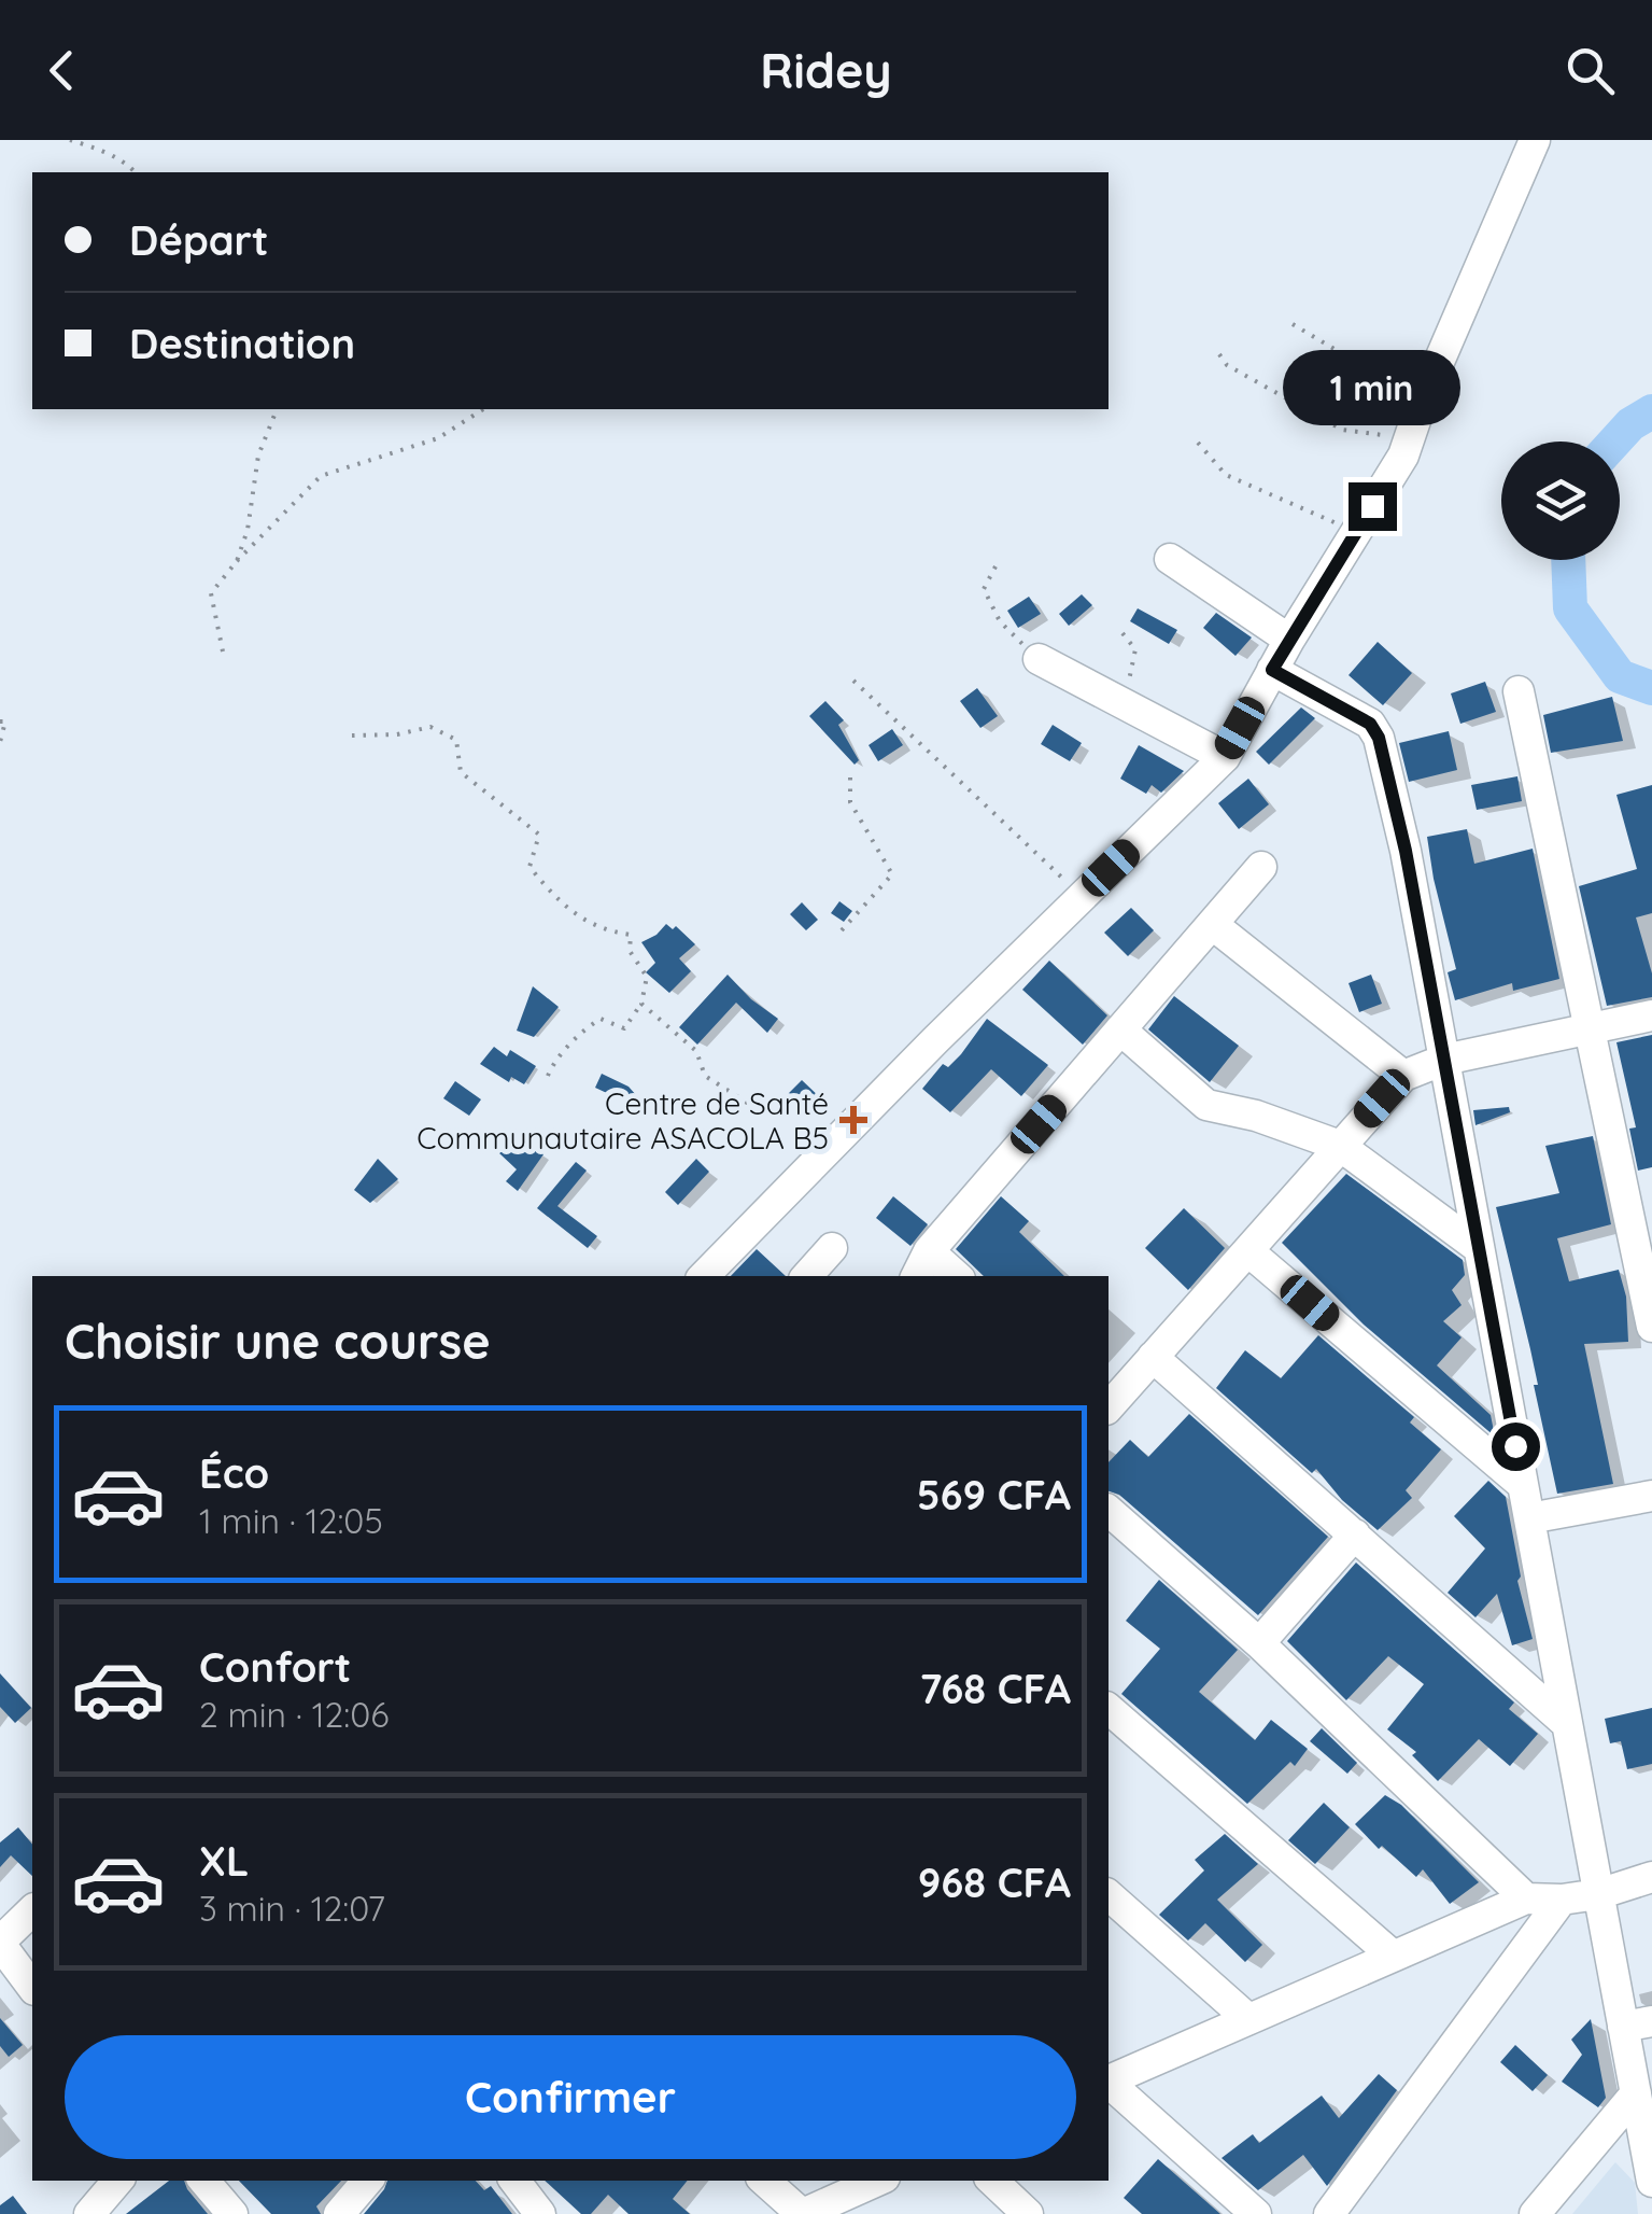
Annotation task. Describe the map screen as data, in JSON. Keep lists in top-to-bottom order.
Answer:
{
  "places": {
    "health": ["Centre de Santé Communautaire ASACOLA B5"]
  },
  "page": {
    "header": "Ridey",
    "banner": ["Départ", "Destination"],
    "bubble": "1 min",
    "heading": "Choisir une course",
    "list": [
      {
        "name": "Éco",
        "note": "1 min · 12:05",
        "value": "569 CFA"
      },
      {
        "name": "Confort",
        "note": "2 min · 12:06",
        "value": "768 CFA"
      },
      {
        "name": "XL",
        "note": "3 min · 12:07",
        "value": "968 CFA"
      }
    ],
    "buttons": "Confirmer"
  }
}
